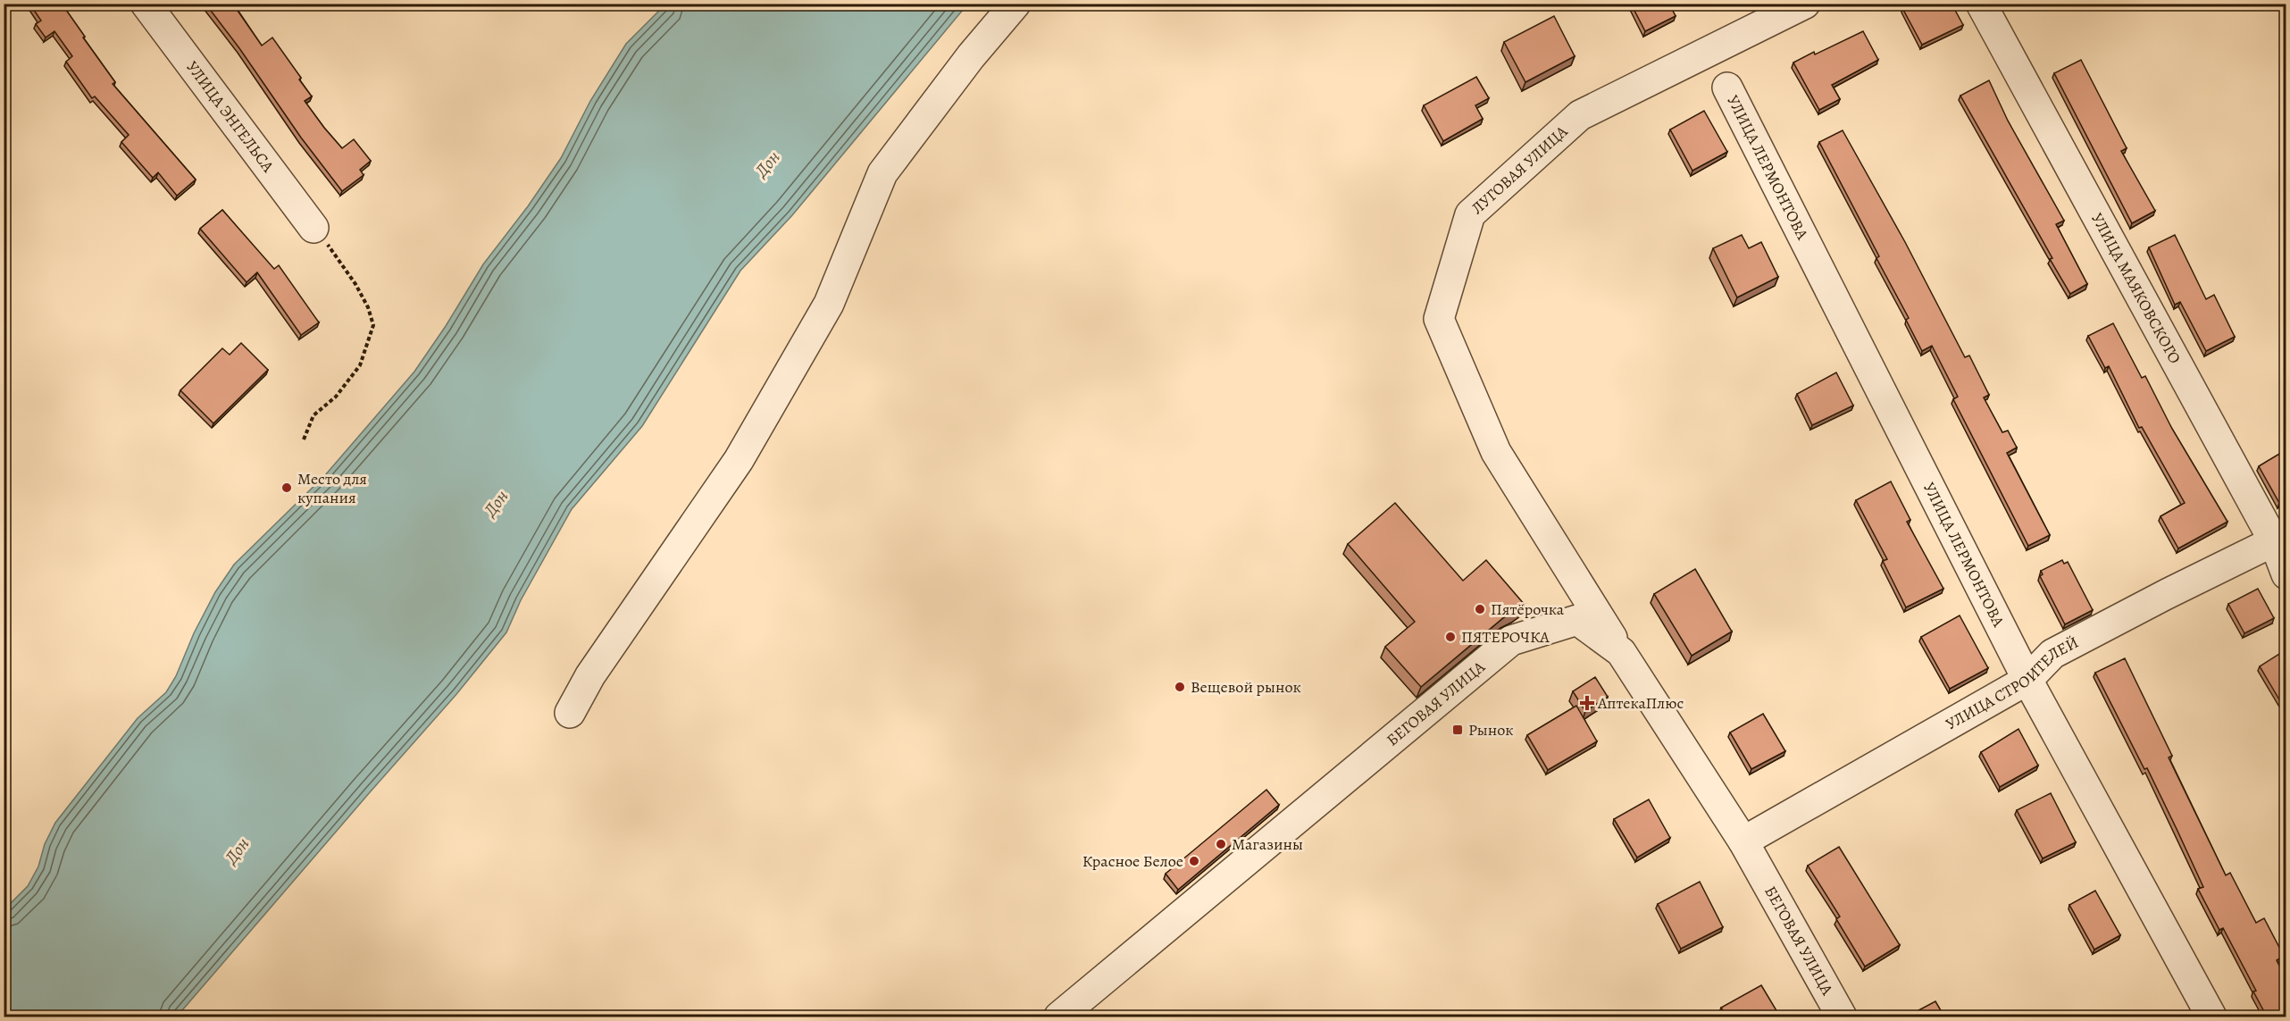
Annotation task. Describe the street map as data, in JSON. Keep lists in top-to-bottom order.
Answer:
{
  "streets": {
    "street": [
      "УЛИЦА ЭНГЕЛЬСА",
      "УЛИЦА ЛЕРМОНТОВА",
      "ЛУГОВАЯ УЛИЦА",
      "УЛИЦА МАЯКОВСКОГО",
      "УЛИЦА СТРОИТЕЛЕЙ",
      "БЕГОВАЯ УЛИЦА"
    ]
  },
  "crossings": [
    ["УЛИЦА ЛЕРМОНТОВА", "УЛИЦА СТРОИТЕЛЕЙ"],
    ["ЛУГОВАЯ УЛИЦА", "БЕГОВАЯ УЛИЦА"],
    ["УЛИЦА МАЯКОВСКОГО", "УЛИЦА СТРОИТЕЛЕЙ"],
    ["УЛИЦА СТРОИТЕЛЕЙ", "БЕГОВАЯ УЛИЦА"]
  ],
  "water": ["Дон"],
  "places": {
    "other": [
      "Место для купания",
      "Пятёрочка",
      "ПЯТЕРОЧКА",
      "Вещевой рынок",
      "Магазины",
      "Красное Белое"
    ],
    "health": ["АптекаПлюс"],
    "transit": ["Рынок"]
  }
}
